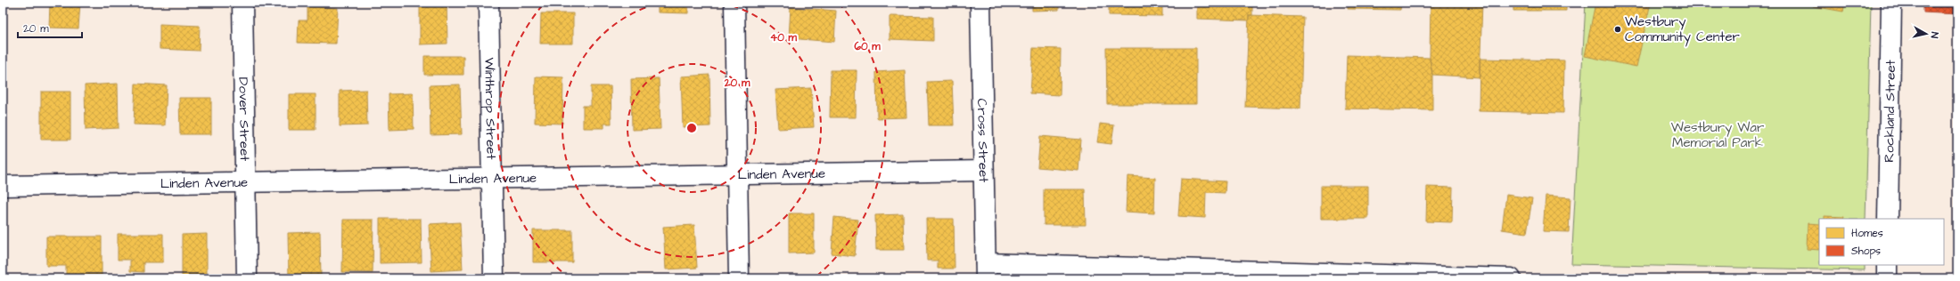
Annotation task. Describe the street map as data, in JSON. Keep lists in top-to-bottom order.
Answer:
{
  "streets": {
    "street": [
      "Winthrop Street",
      "Rockland Street",
      "Dover Street",
      "Cross Street",
      "Linden Avenue"
    ]
  },
  "crossings": [
    ["Winthrop Street", "Linden Avenue"],
    ["Dover Street", "Linden Avenue"],
    ["Cross Street", "Linden Avenue"]
  ],
  "parks": ["Westbury War Memorial Park"],
  "places": ["Westbury Community Center"],
  "legend": ["Homes", "Shops"],
  "scale_bar": "20 m",
  "north": "right",
  "rings": ["40 m", "60 m", "20 m"]
}
